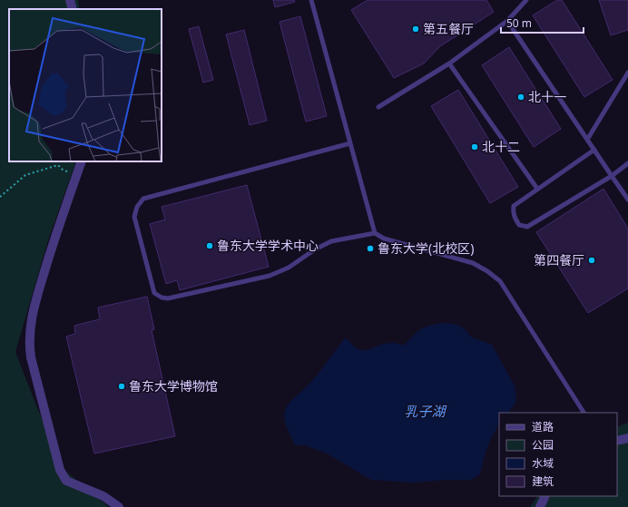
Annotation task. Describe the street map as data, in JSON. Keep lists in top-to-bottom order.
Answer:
{
  "water": ["乳子湖"],
  "places": [
    "第五餐厅",
    "北十一",
    "北十二",
    "鲁东大学学术中心",
    "鲁东大学(北校区)",
    "第四餐厅",
    "鲁东大学博物馆"
  ],
  "legend": [
    "道路",
    "公园",
    "水域",
    "建筑"
  ],
  "scale_bar": "50 m"
}
